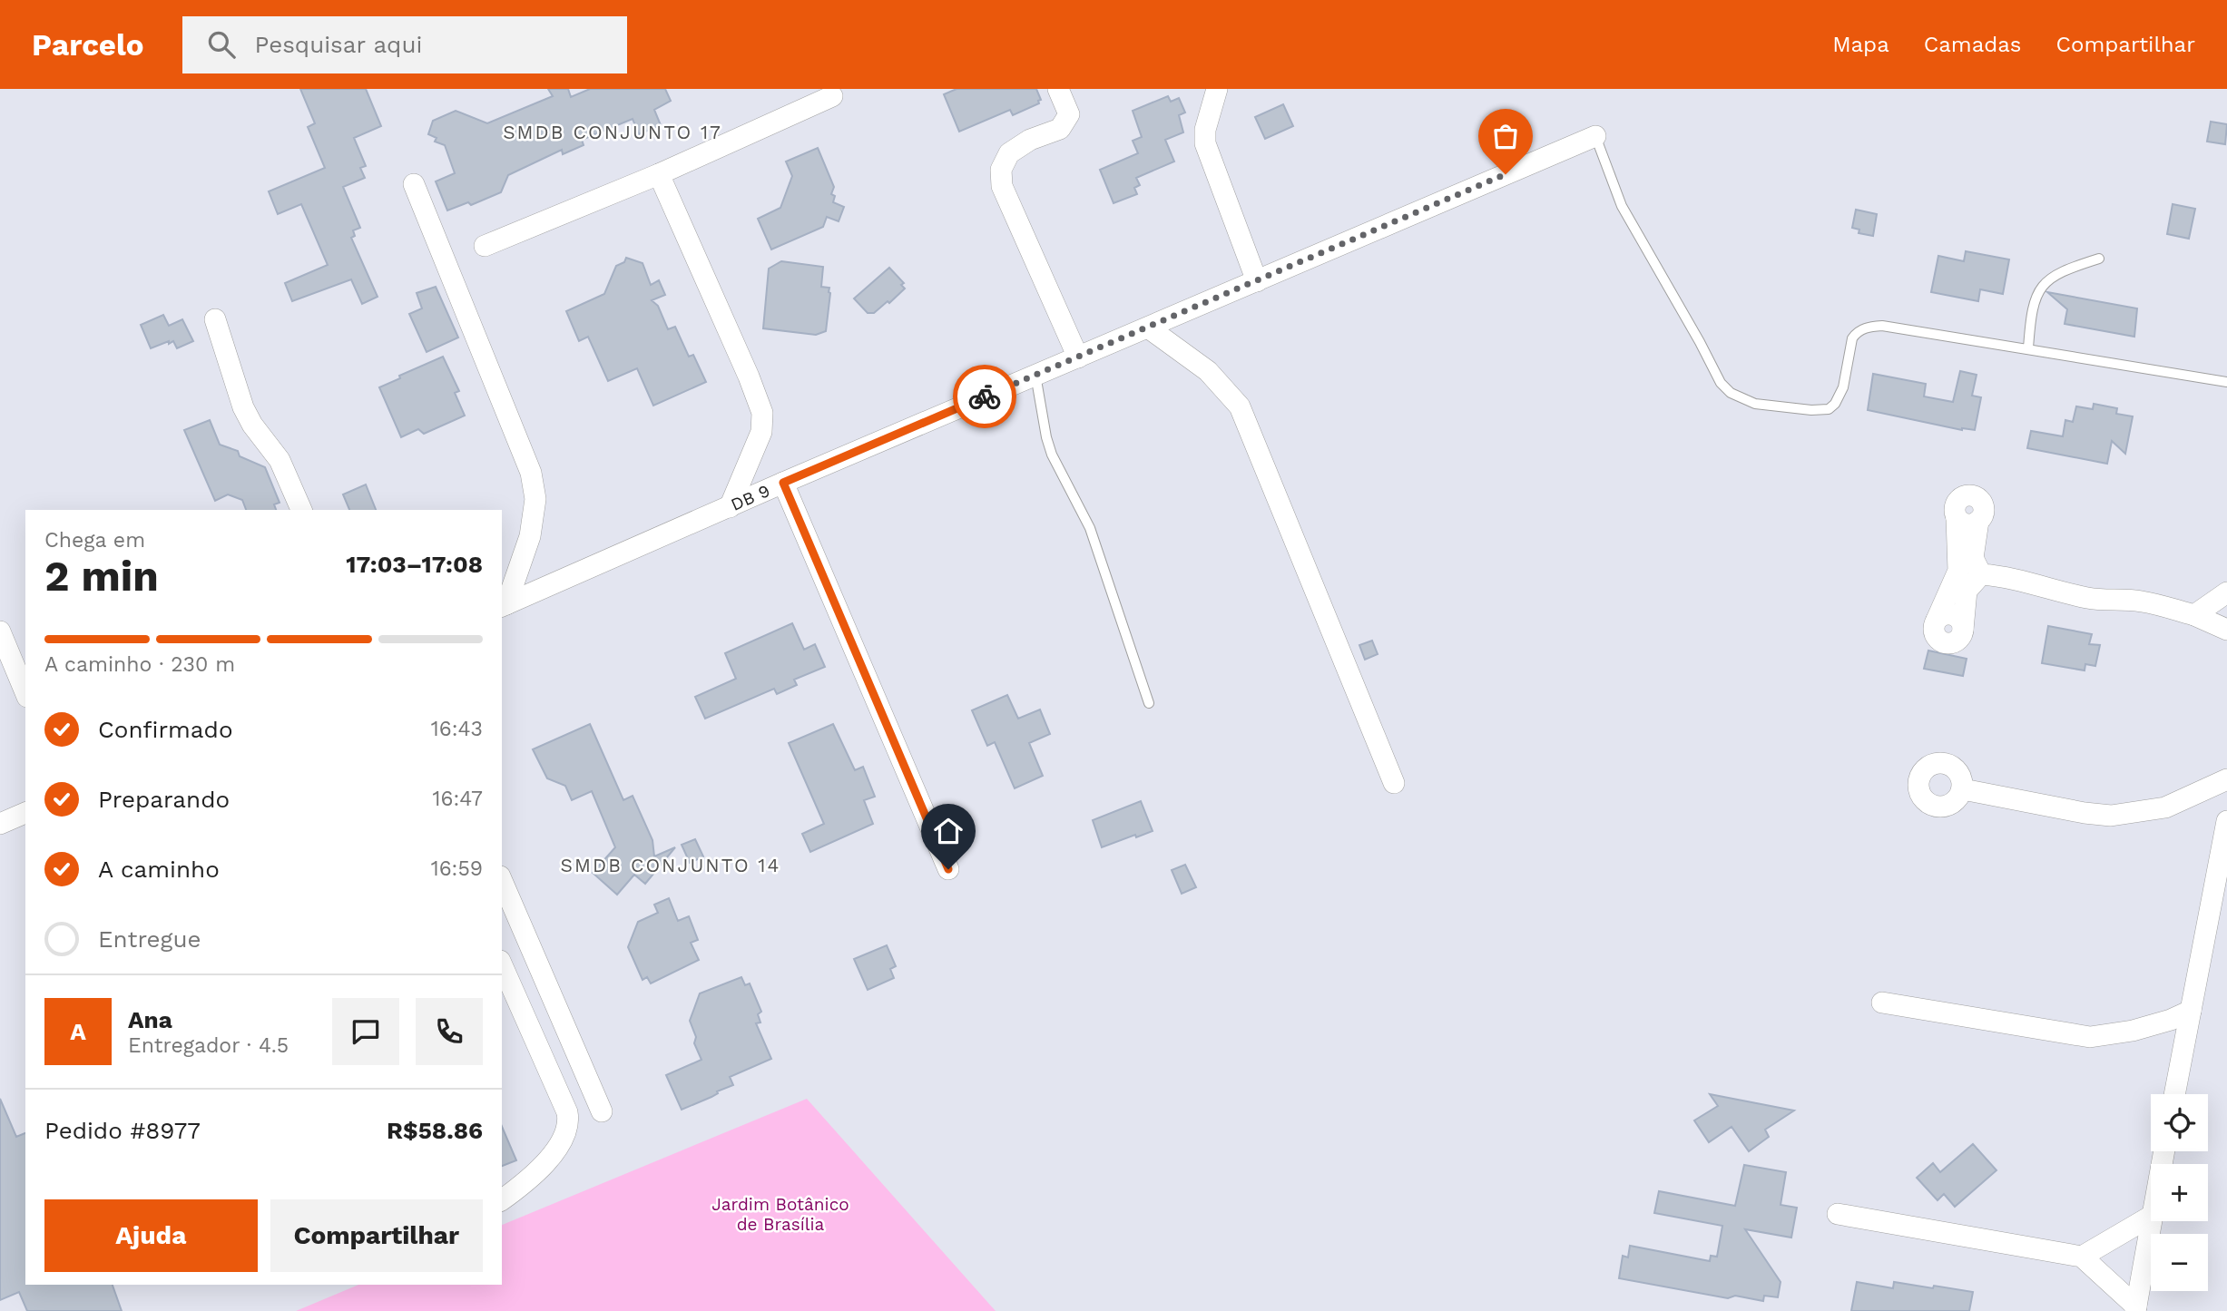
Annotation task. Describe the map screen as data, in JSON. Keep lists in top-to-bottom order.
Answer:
{
  "streets": {
    "street": ["DB 9"]
  },
  "districts": ["SMDB CONJUNTO 17", "SMDB CONJUNTO 14"],
  "parks": ["Jardim Botânico de Brasília"],
  "page": {
    "header": "Parcelo",
    "search": "Pesquisar aqui",
    "nav": ["Mapa", "Camadas", "Compartilhar"],
    "heading": ["2 min", "Chega em", "17:03–17:08"],
    "panel": [
      "Ana",
      "Entregador · 4.5",
      "Pedido #8977",
      "R$58.86"
    ],
    "bar": "A caminho · 230 m",
    "list": [
      ["Confirmado", "16:43"],
      ["Preparando", "16:47"],
      ["A caminho", "16:59"],
      "Entregue"
    ],
    "round": "A",
    "map_buttons": ["+", "−"],
    "buttons": ["Ajuda", "Compartilhar"]
  }
}
